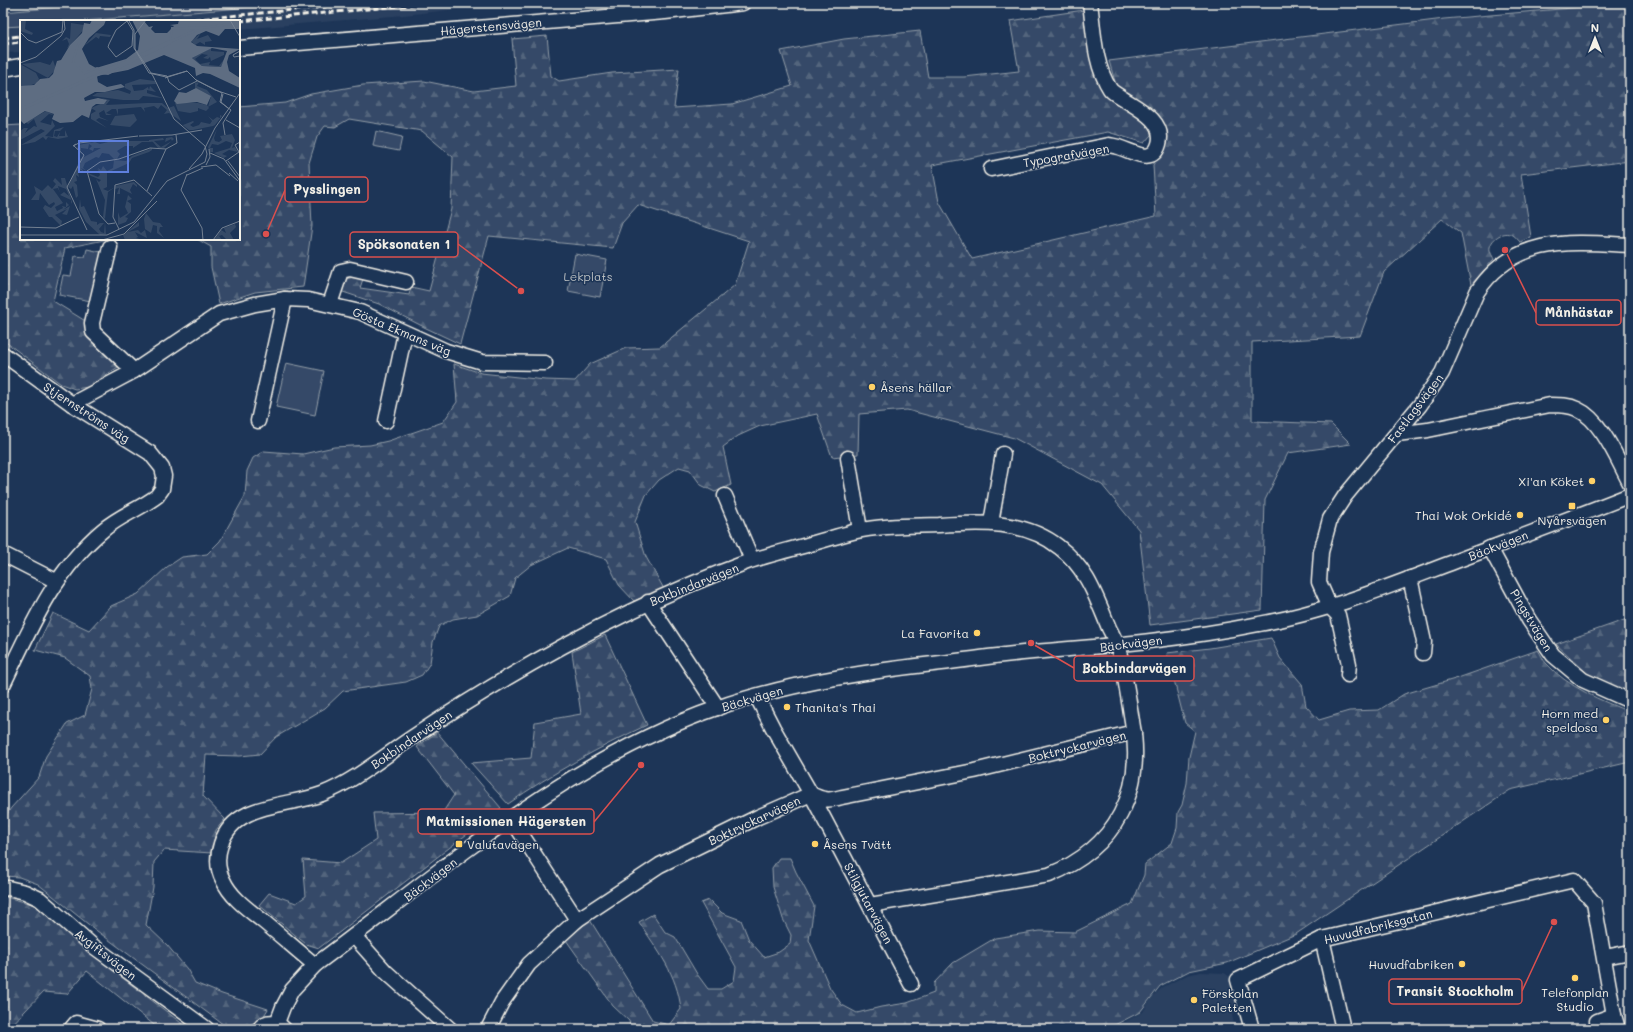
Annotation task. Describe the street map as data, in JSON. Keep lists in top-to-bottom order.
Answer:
{
  "streets": {
    "street": [
      "Hägerstensvägen",
      "Typografvägen",
      "Gösta Ekmans väg",
      "Fastlagsvägen",
      "Stjernströms väg",
      "Bäckvägen",
      "Bokbindarvägen",
      "Pingstvägen",
      "Boktryckarvägen",
      "Stilgjutarvägen",
      "Huvudfabriksgatan",
      "Avgiftsvägen"
    ]
  },
  "crossings": [
    ["Gösta Ekmans väg", "Stjernströms väg"],
    ["Fastlagsvägen", "Bäckvägen"],
    ["Bäckvägen", "Bokbindarvägen"],
    ["Bäckvägen", "Pingstvägen"],
    ["Bäckvägen", "Stilgjutarvägen"],
    ["Bokbindarvägen", "Boktryckarvägen"],
    ["Bokbindarvägen", "Stilgjutarvägen"],
    ["Boktryckarvägen", "Stilgjutarvägen"]
  ],
  "parks": ["Lekplats"],
  "places": {
    "other": [
      "Pysslingen",
      "Månhästar",
      "Spöksonaten 1",
      "Åsens hällar",
      "Xi'an Köket",
      "Thai Wok Orkidé",
      "La Favorita",
      "Bokbindarvägen",
      "Thanita's Thai",
      "Horn med speldosa",
      "Matmissionen Hägersten",
      "Åsens Tvätt",
      "Transit Stockholm",
      "Huvudfabriken",
      "Telefonplan Studio",
      "Förskolan Paletten"
    ],
    "transit": ["Nyårsvägen", "Valutavägen"]
  },
  "north": "top"
}
